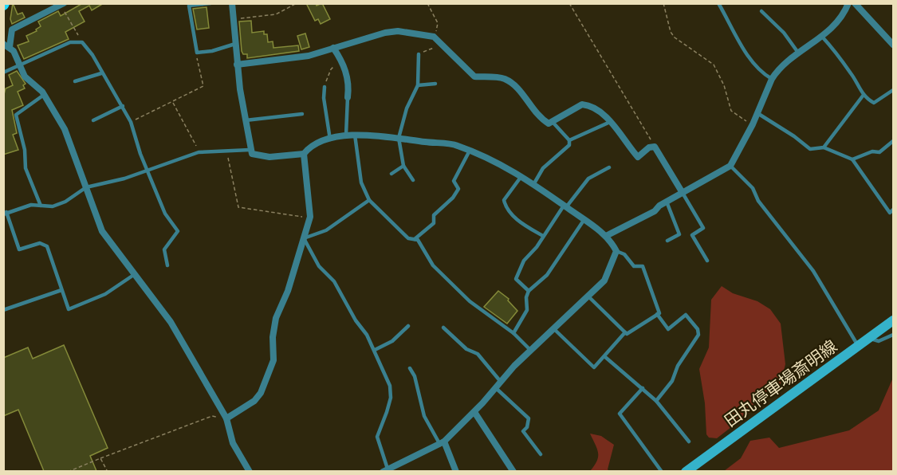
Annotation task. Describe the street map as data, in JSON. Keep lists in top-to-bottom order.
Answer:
{
  "streets": {
    "main road": ["田丸停車場斎明線"]
  }
}
